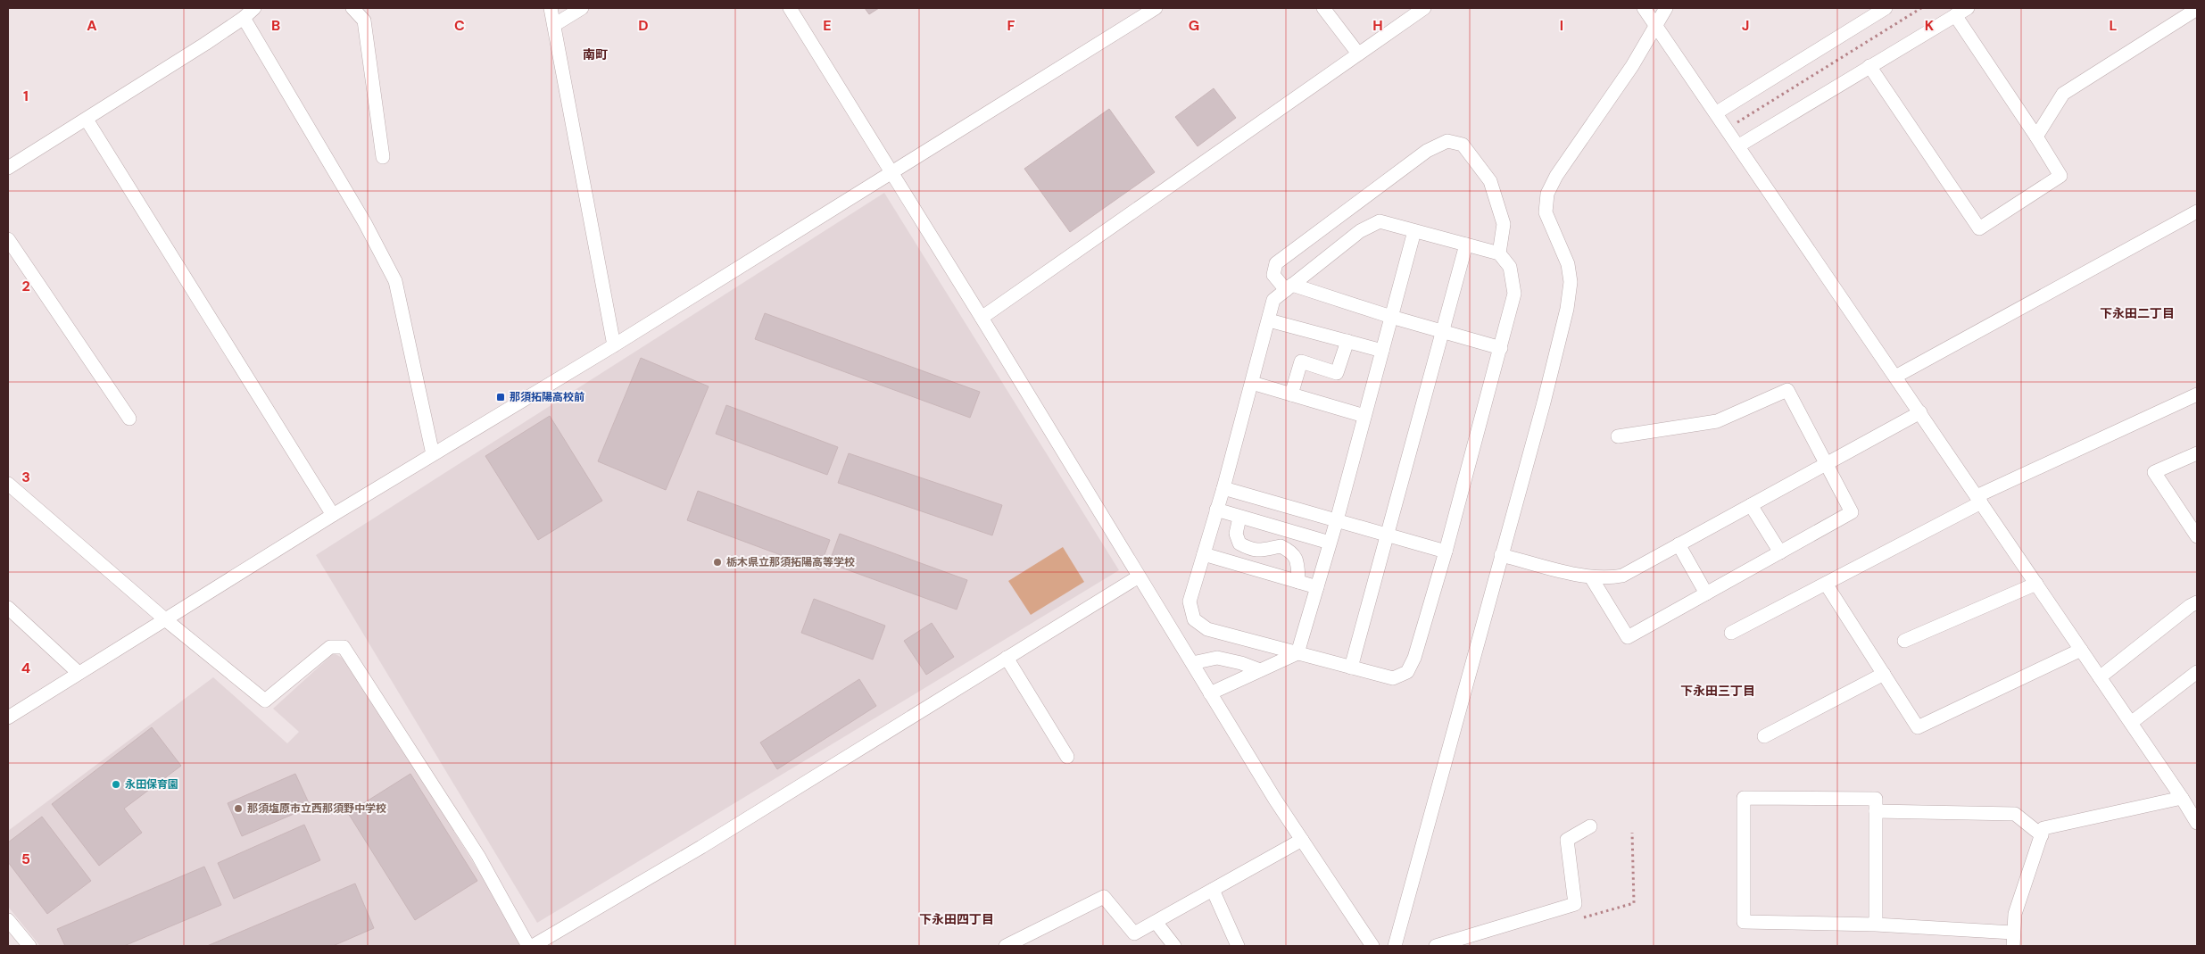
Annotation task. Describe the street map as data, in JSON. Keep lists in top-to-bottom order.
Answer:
{
  "districts": [
    "南町",
    "下永田二丁目",
    "下永田三丁目",
    "下永田四丁目"
  ],
  "places": {
    "transit": ["那須拓陽高校前"],
    "other": ["栃木県立那須拓陽高等学校", "永田保育園", "那須塩原市立西那須野中学校"]
  },
  "grid": {
    "columns": [
      "A",
      "B",
      "C",
      "D",
      "E",
      "F",
      "G",
      "H",
      "I",
      "J",
      "K",
      "L"
    ],
    "rows": [
      "1",
      "2",
      "3",
      "4",
      "5"
    ]
  }
}
